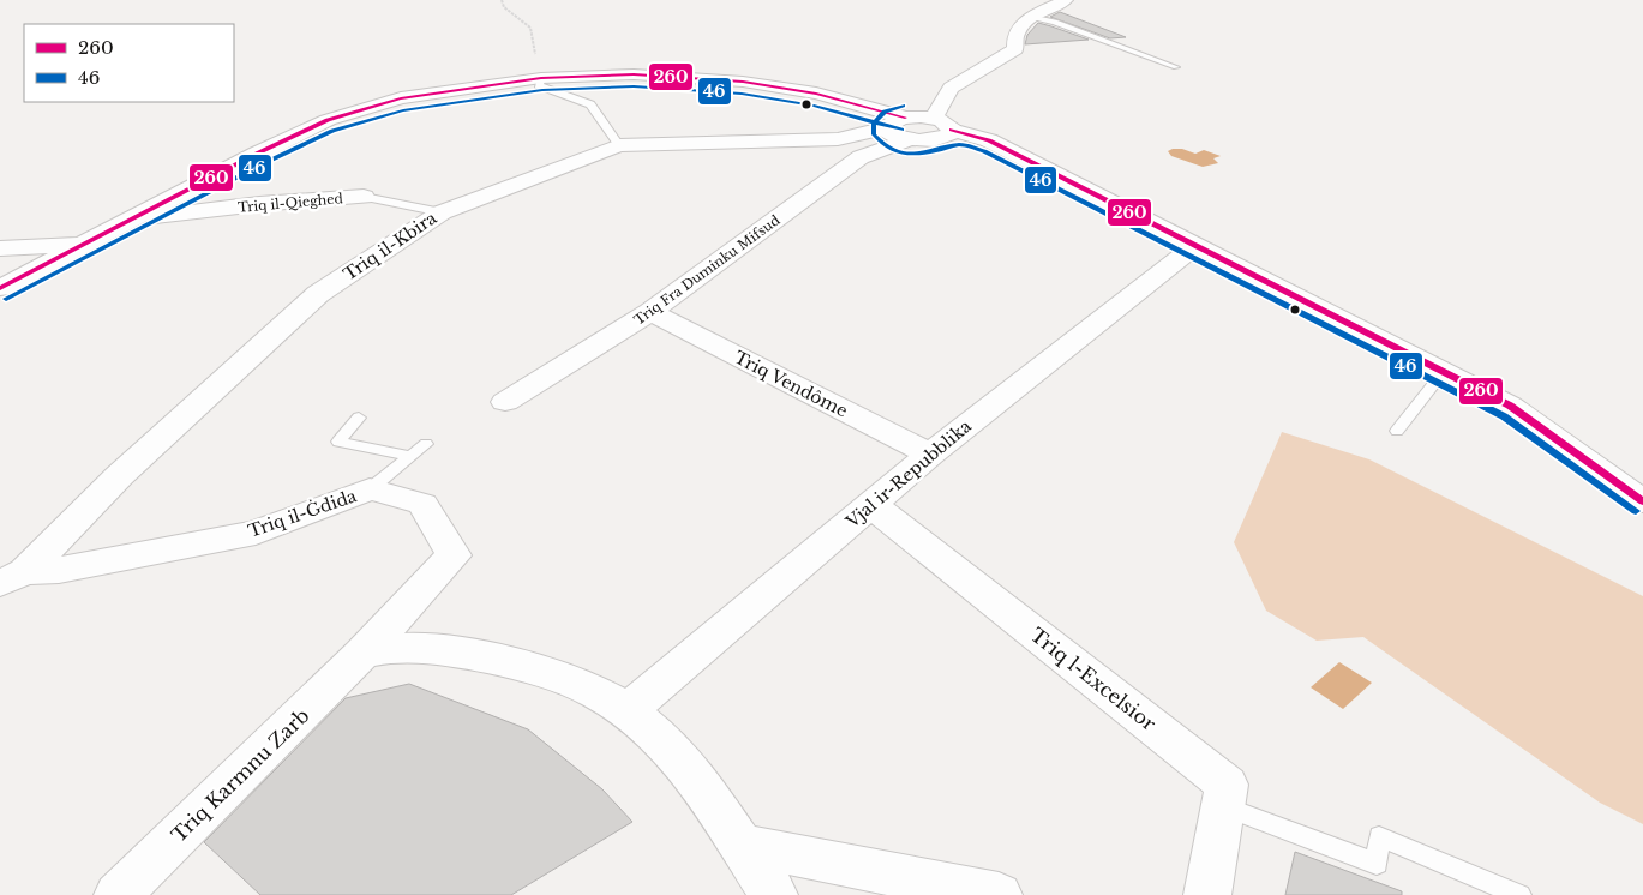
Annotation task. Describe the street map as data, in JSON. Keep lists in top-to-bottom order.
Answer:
{
  "streets": {
    "street": [
      "Triq il-Qieghed",
      "Triq il-Kbira",
      "Triq Fra Duminku Mifsud",
      "Triq Vendôme",
      "Vjal ir-Repubblika",
      "Triq il-Ġdida",
      "Triq l-Excelsior",
      "Triq Karmnu Zarb"
    ]
  },
  "crossings": [
    ["Triq il-Qieghed", "Triq il-Kbira"],
    ["Triq il-Kbira", "Triq Fra Duminku Mifsud"],
    ["Triq il-Kbira", "Triq il-Ġdida"],
    ["Triq Fra Duminku Mifsud", "Triq Vendôme"],
    ["Triq Vendôme", "Vjal ir-Repubblika"],
    ["Vjal ir-Repubblika", "Triq l-Excelsior"],
    ["Triq il-Ġdida", "Triq Karmnu Zarb"]
  ],
  "lines": ["transit line 260", "transit line 46"],
  "legend": ["260", "46"]
}
